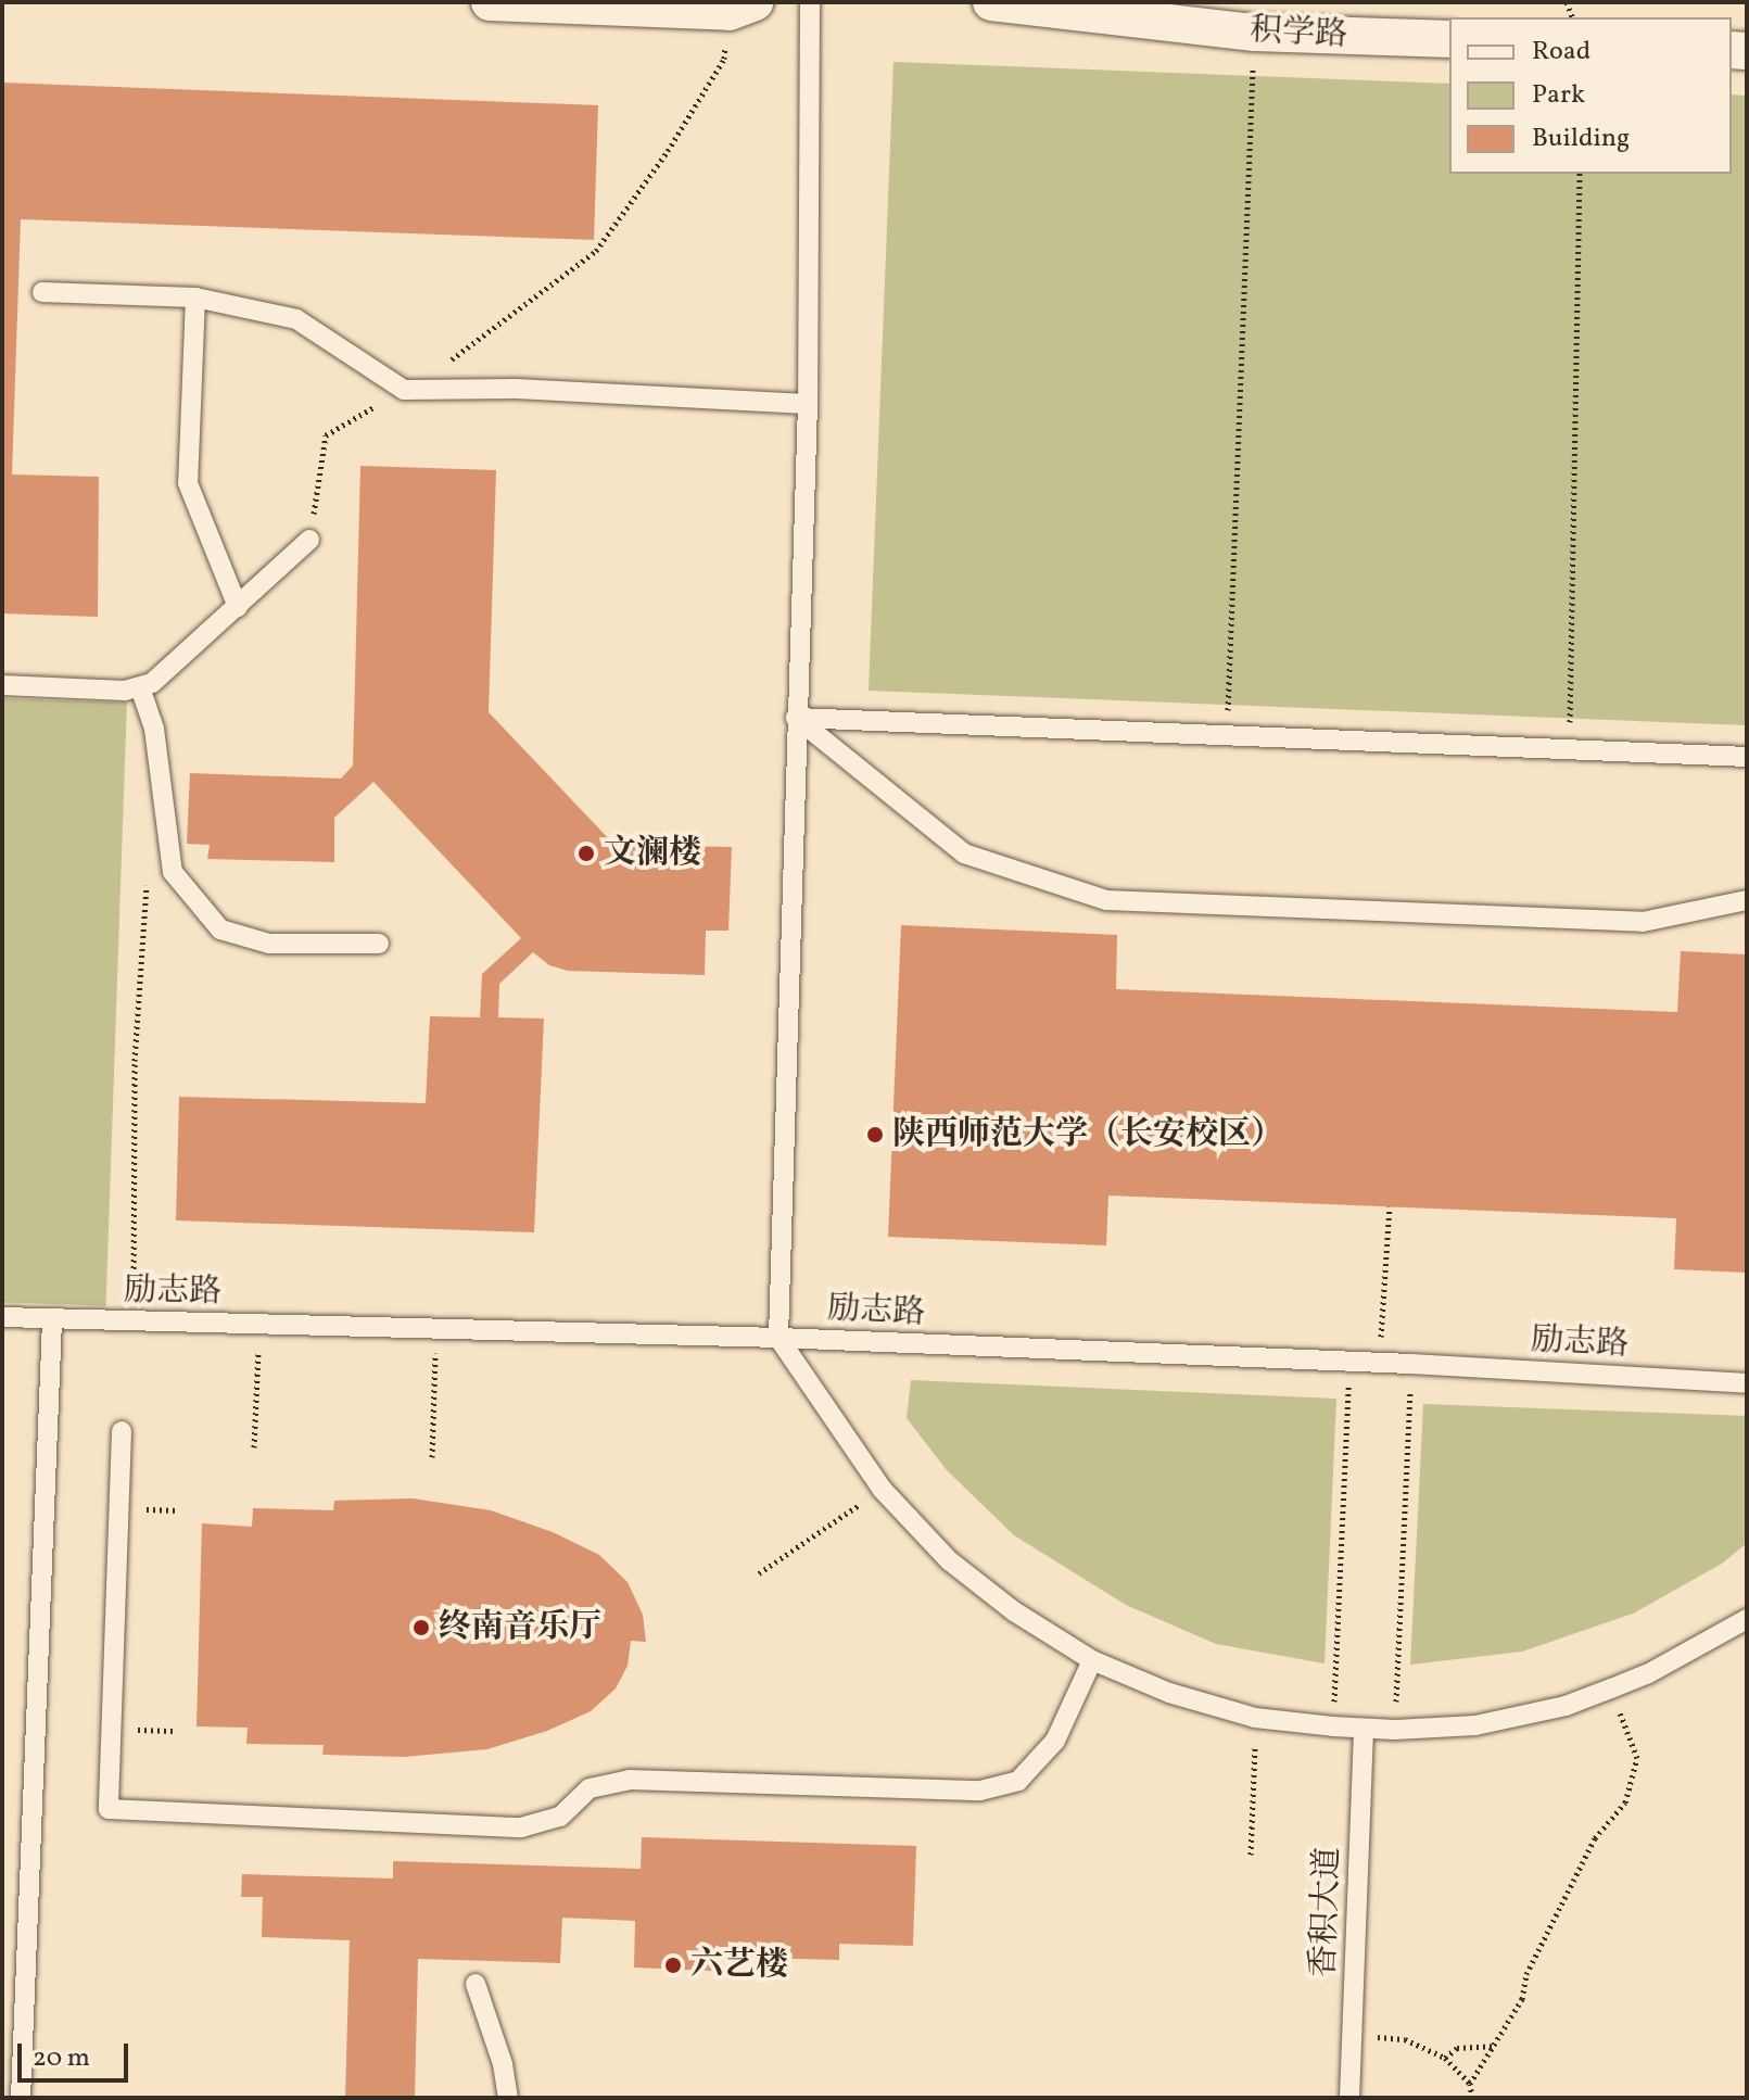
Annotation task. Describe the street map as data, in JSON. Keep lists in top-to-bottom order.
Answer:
{
  "streets": {
    "street": ["积学路"],
    "lane": ["励志路", "香积大道"]
  },
  "places": [
    "文澜楼",
    "陕西师范大学（长安校区）",
    "终南音乐厅",
    "六艺楼"
  ],
  "legend": ["Road", "Park", "Building"],
  "scale_bar": "20 m"
}
